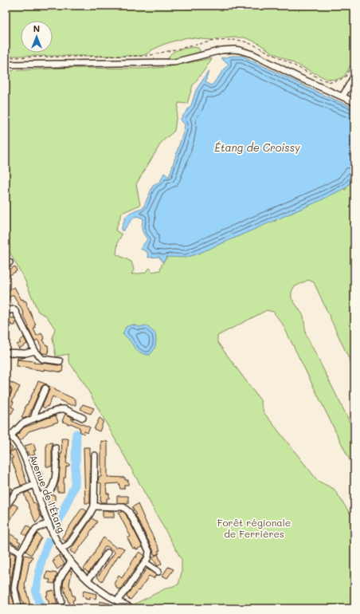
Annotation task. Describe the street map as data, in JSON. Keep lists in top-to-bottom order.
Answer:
{
  "streets": {
    "street": ["Avenue de l'Étang"]
  },
  "water": ["Étang de Croissy"],
  "parks": ["Forêt régionale de Ferrières"],
  "north": "top"
}
